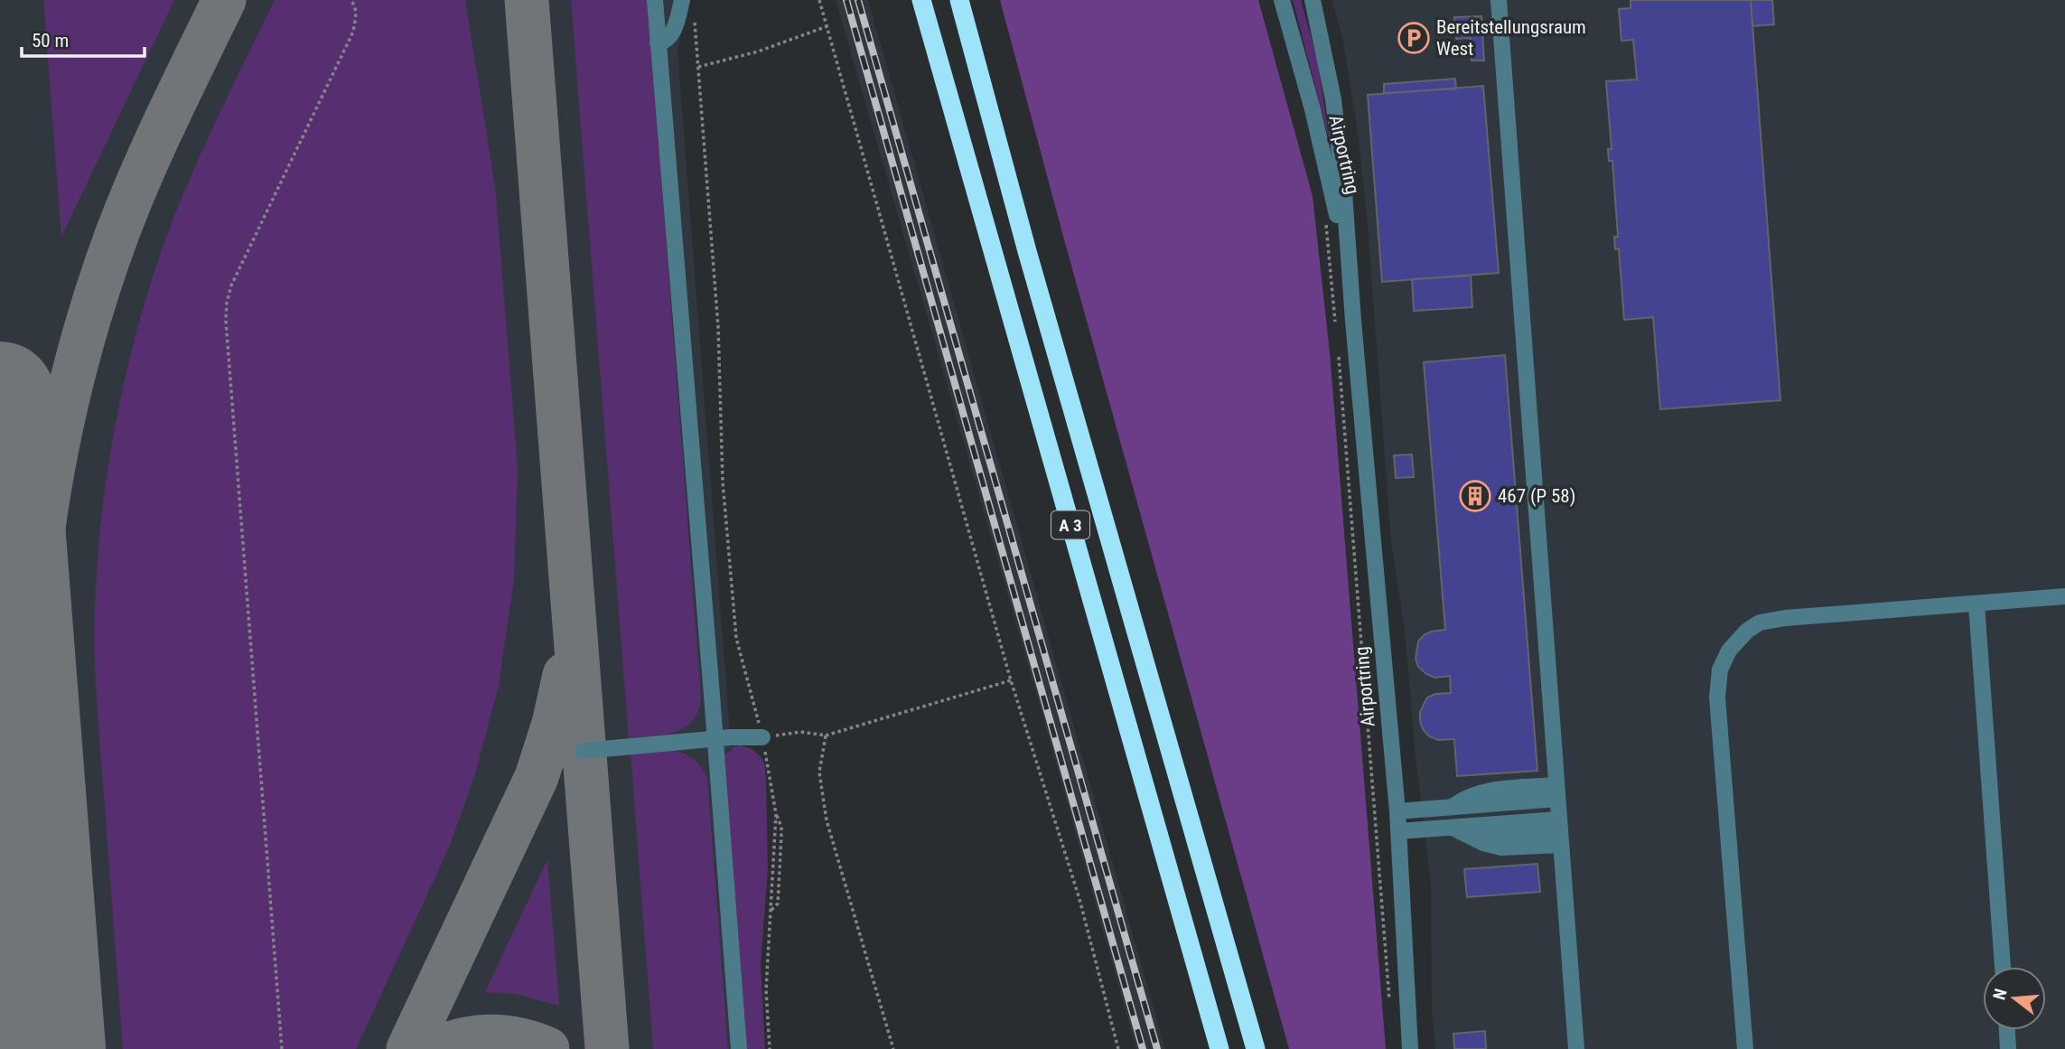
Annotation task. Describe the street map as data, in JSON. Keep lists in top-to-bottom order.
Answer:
{
  "streets": {
    "highway": ["A 3"],
    "street": ["Airportring"]
  },
  "places": {
    "parking": ["Bereitstellungsraum West"],
    "building": ["467 (P 58)"]
  },
  "scale_bar": "50 m",
  "north": "left"
}
